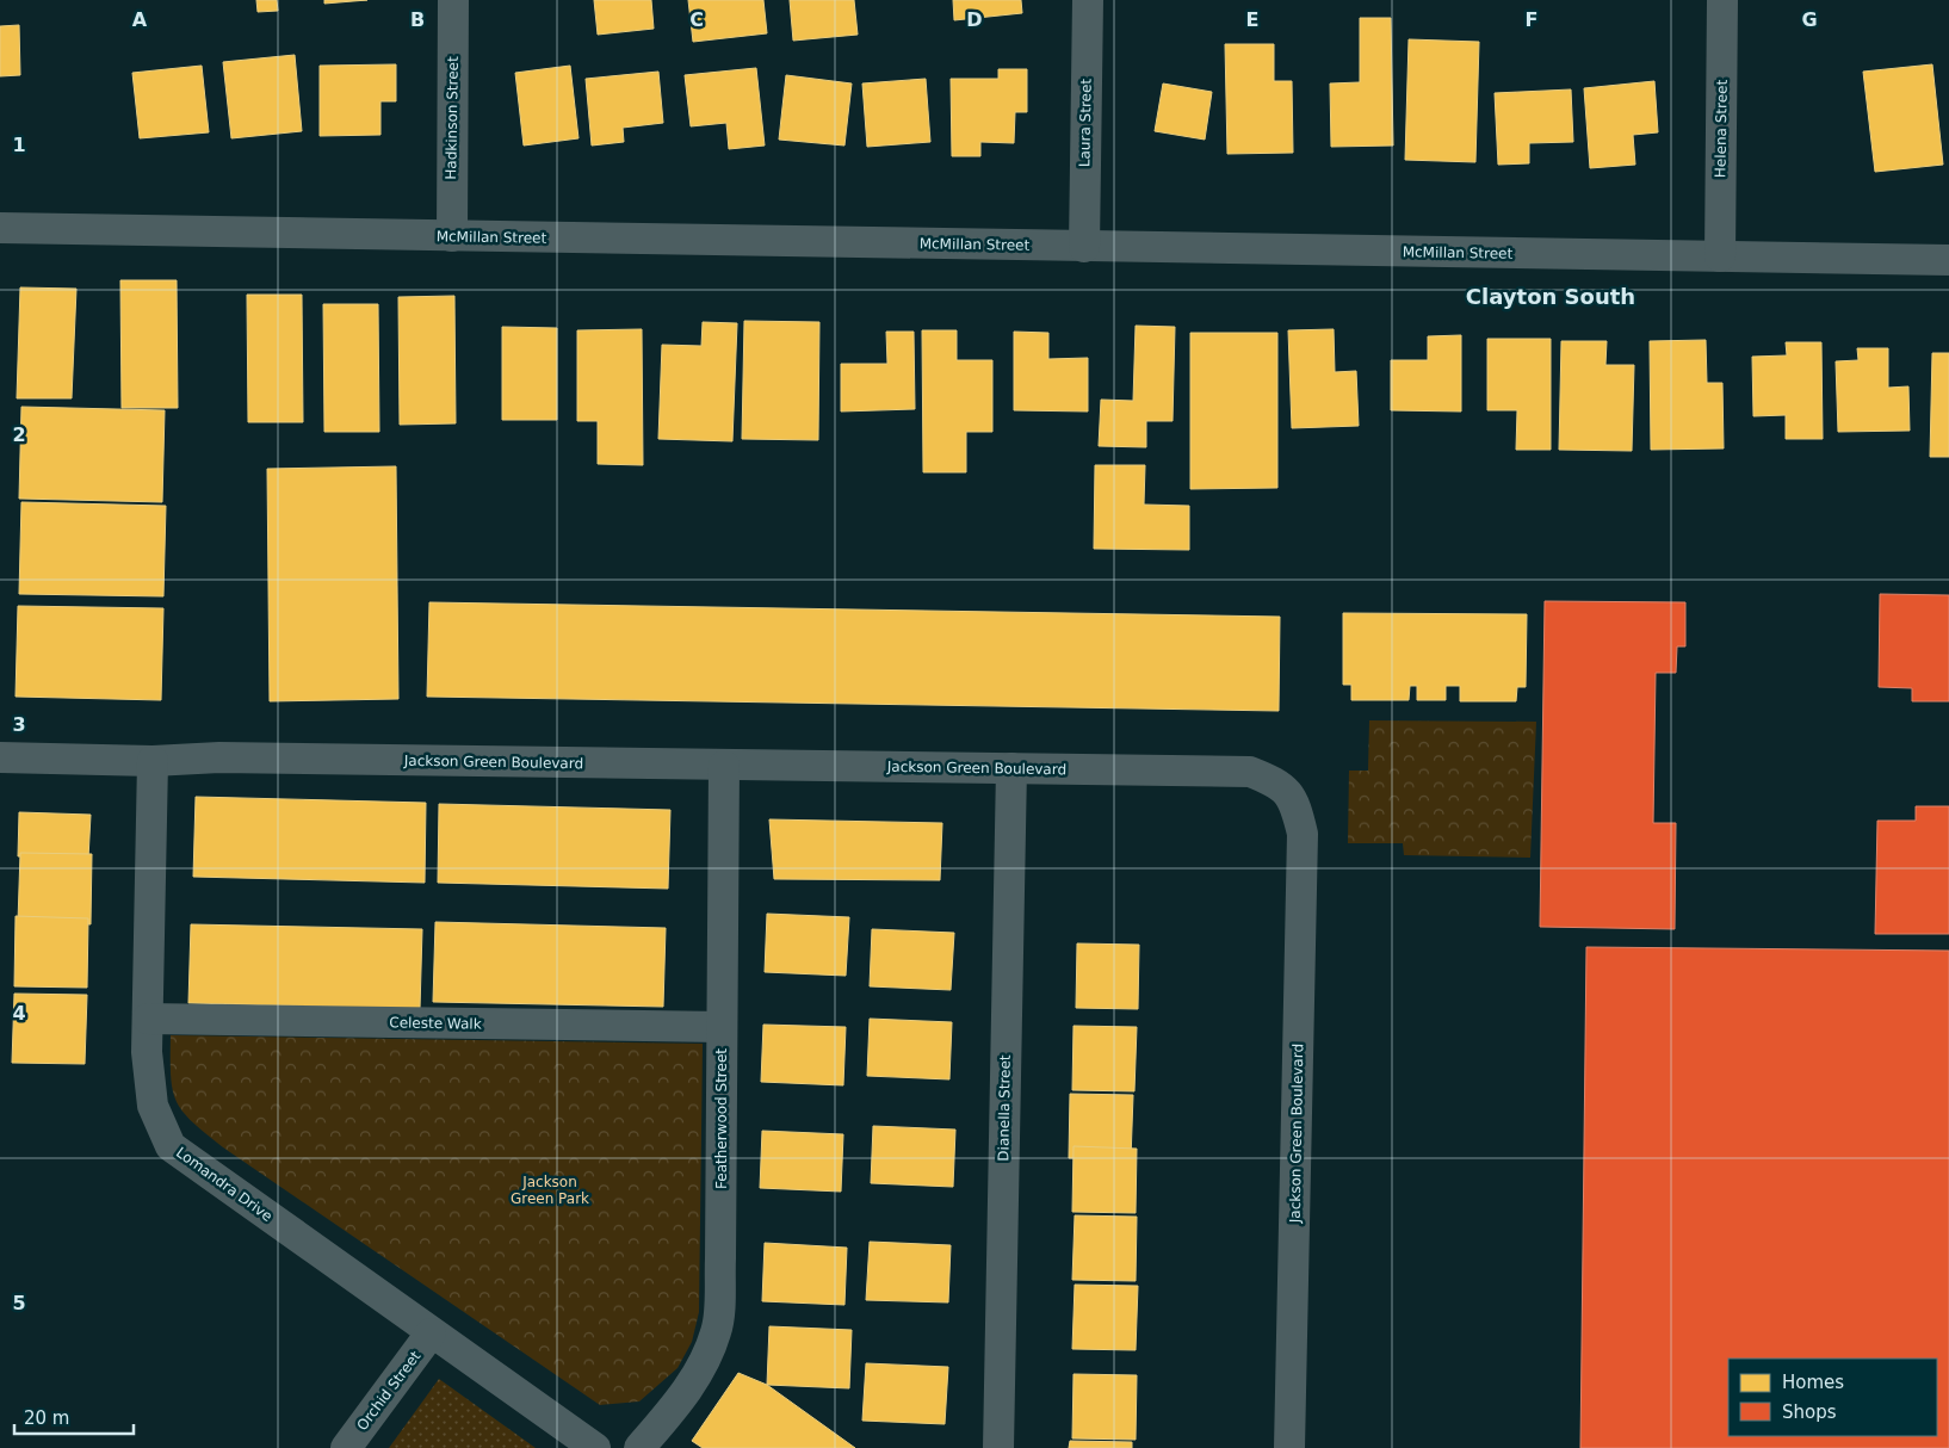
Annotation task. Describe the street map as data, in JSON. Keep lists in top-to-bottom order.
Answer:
{
  "streets": {
    "street": [
      "Hadkinson Street",
      "Laura Street",
      "Helena Street",
      "McMillan Street",
      "Jackson Green Boulevard",
      "Celeste Walk",
      "Dianella Street",
      "Featherwood Street",
      "Lomandra Drive",
      "Orchid Street"
    ]
  },
  "crossings": [
    ["Hadkinson Street", "McMillan Street"],
    ["Laura Street", "McMillan Street"],
    ["Helena Street", "McMillan Street"],
    ["Jackson Green Boulevard", "Dianella Street"],
    ["Jackson Green Boulevard", "Featherwood Street"],
    ["Jackson Green Boulevard", "Lomandra Drive"],
    ["Celeste Walk", "Featherwood Street"],
    ["Celeste Walk", "Lomandra Drive"],
    ["Lomandra Drive", "Orchid Street"]
  ],
  "districts": ["Clayton South"],
  "parks": ["Jackson Green Park"],
  "legend": ["Homes", "Shops"],
  "scale_bar": "20 m",
  "grid": {
    "columns": [
      "A",
      "B",
      "C",
      "D",
      "E",
      "F",
      "G"
    ],
    "rows": [
      "1",
      "2",
      "3",
      "4",
      "5"
    ]
  }
}
